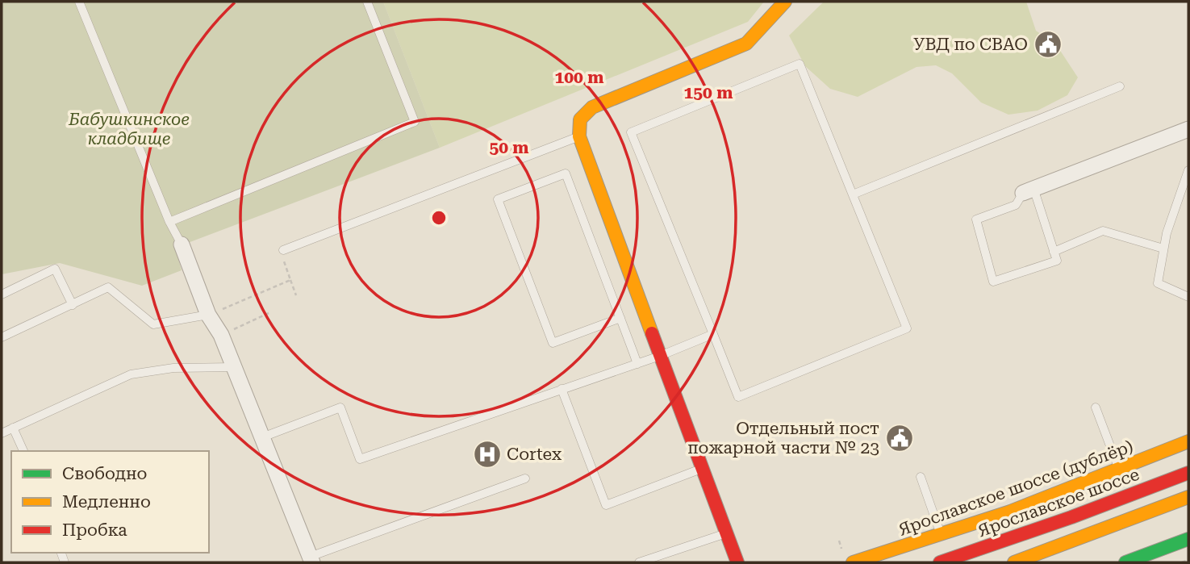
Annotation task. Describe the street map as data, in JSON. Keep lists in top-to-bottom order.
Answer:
{
  "streets": {
    "street": ["Ярославское шоссе (дублёр)", "Ярославское шоссе"]
  },
  "parks": ["Бабушкинское кладбище"],
  "places": {
    "public building": ["УВД по СВАО", "Отдельный пост пожарной части № 23"],
    "hospital": ["Cortex"]
  },
  "legend": ["Свободно", "Медленно", "Пробка"],
  "rings": ["100 m", "150 m", "50 m"]
}
